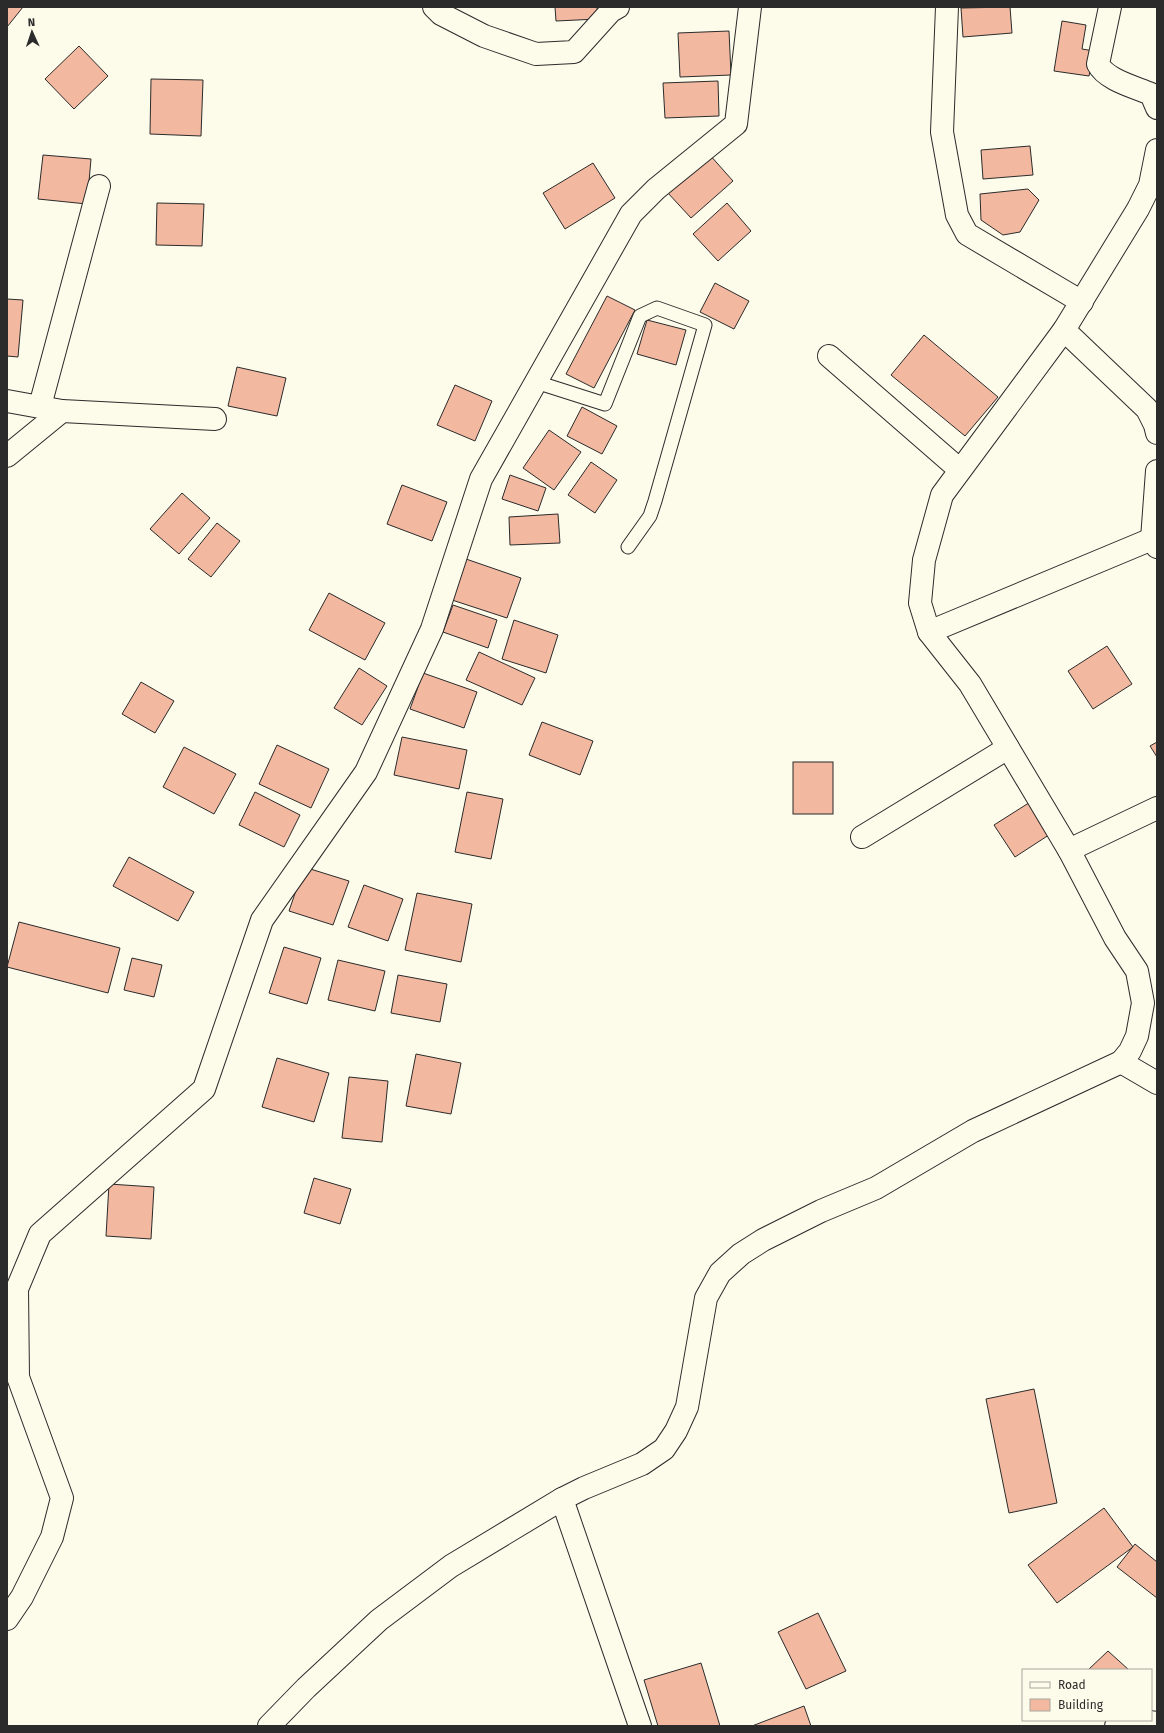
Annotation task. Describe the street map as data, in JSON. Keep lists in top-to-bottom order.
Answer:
{
  "legend": ["Road", "Building"],
  "north": "top"
}
